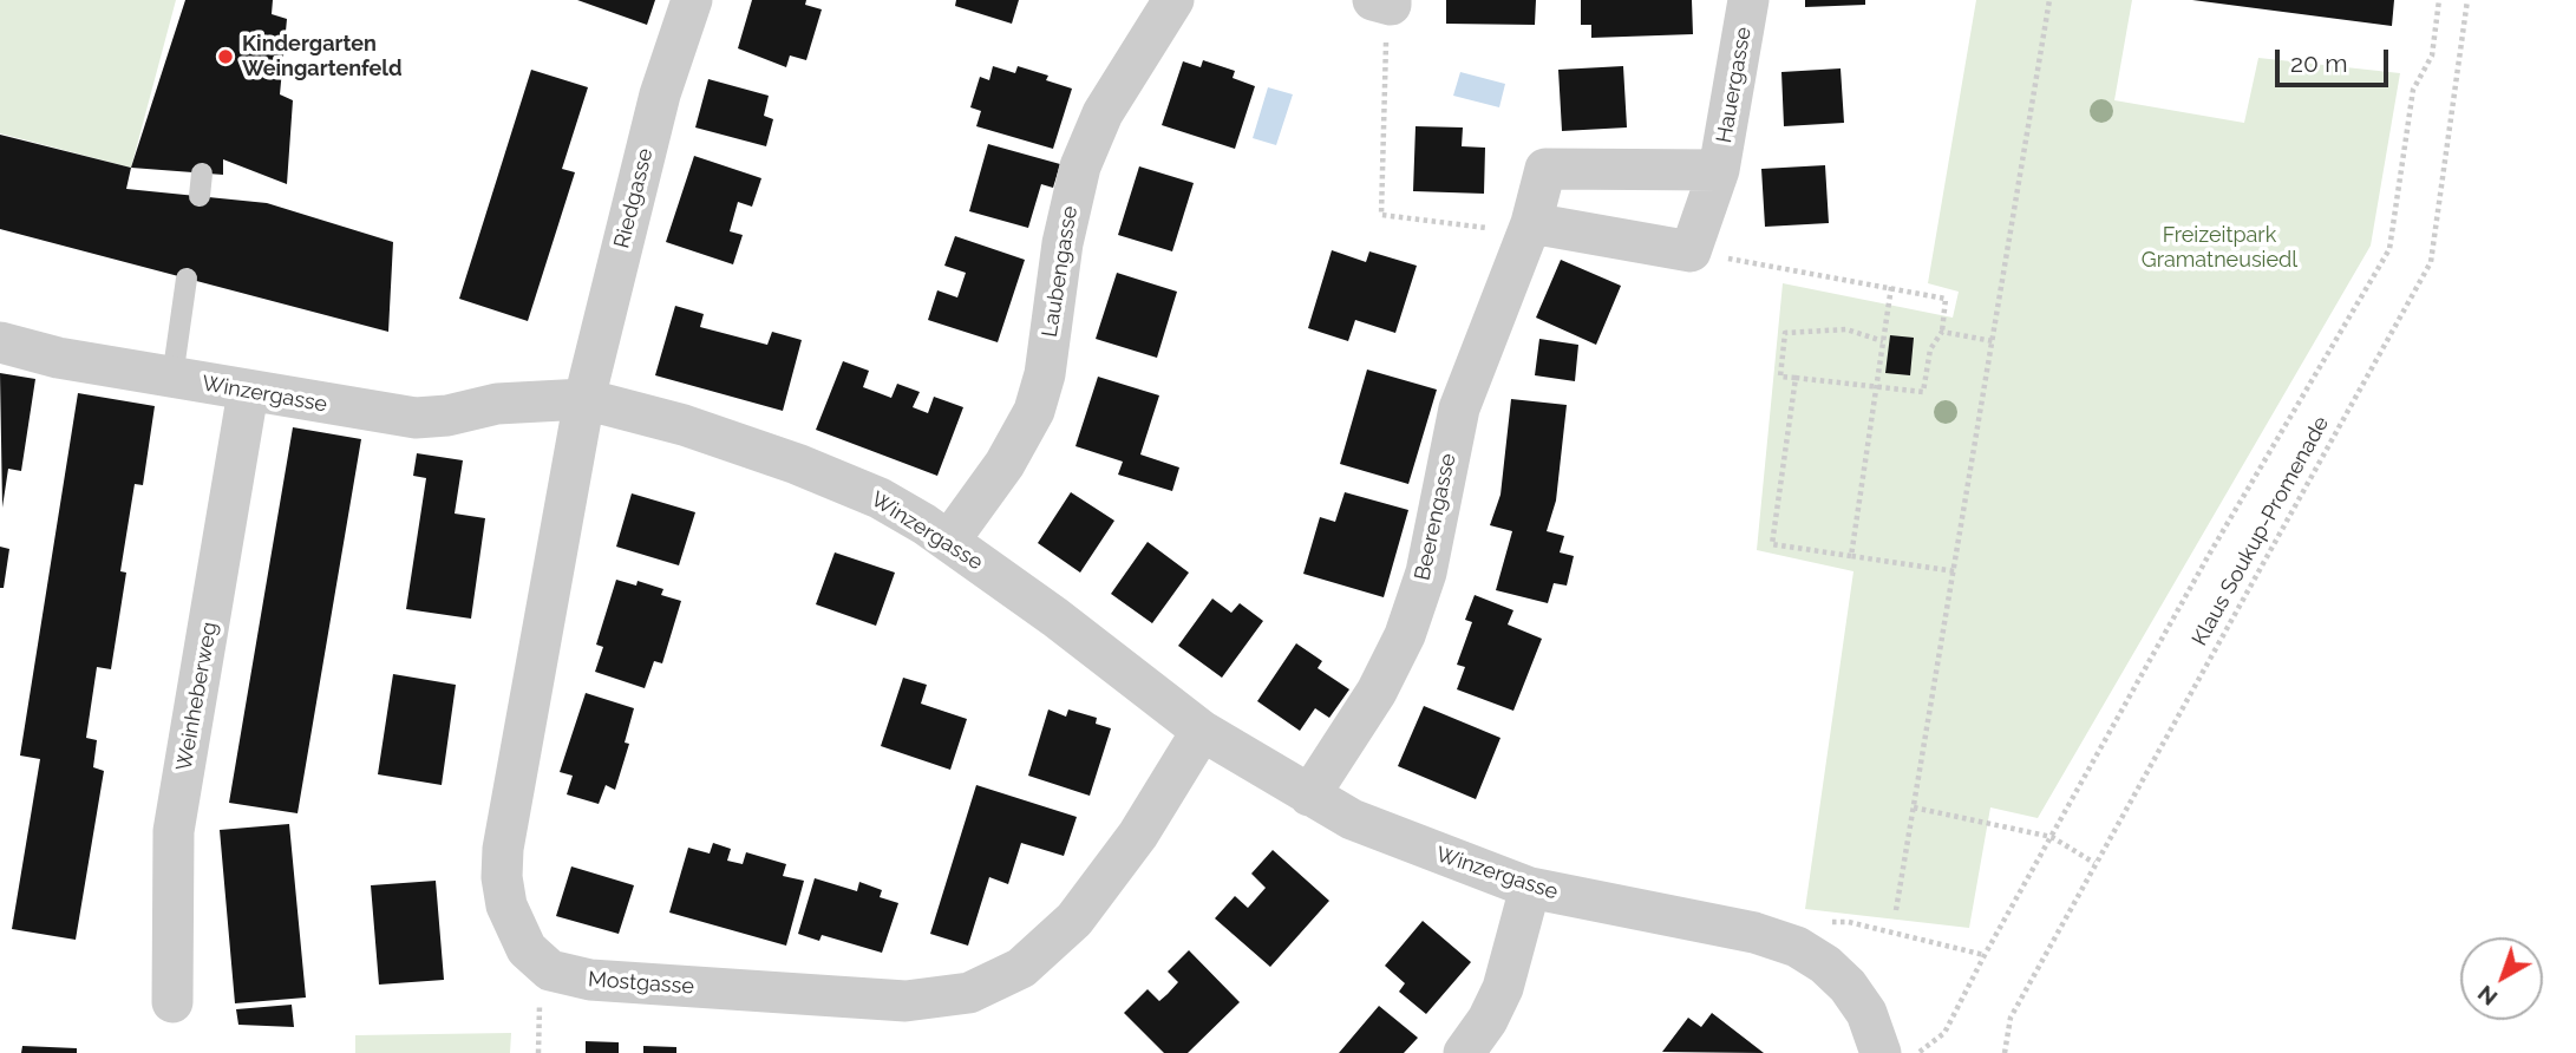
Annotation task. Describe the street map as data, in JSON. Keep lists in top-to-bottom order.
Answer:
{
  "streets": {
    "street": [
      "Hauergasse",
      "Riedgasse",
      "Laubengasse",
      "Winzergasse",
      "Beerengasse",
      "Weinheberweg",
      "Mostgasse"
    ],
    "path": ["Klaus Soukup-Promenade"]
  },
  "crossings": [
    ["Hauergasse", "Beerengasse"],
    ["Riedgasse", "Winzergasse"],
    ["Riedgasse", "Mostgasse"],
    ["Laubengasse", "Winzergasse"],
    ["Winzergasse", "Beerengasse"],
    ["Winzergasse", "Weinheberweg"],
    ["Winzergasse", "Mostgasse"]
  ],
  "parks": ["Freizeitpark Gramatneusiedl"],
  "places": ["Kindergarten Weingartenfeld"],
  "scale_bar": "20 m",
  "north": "bottom left"
}
